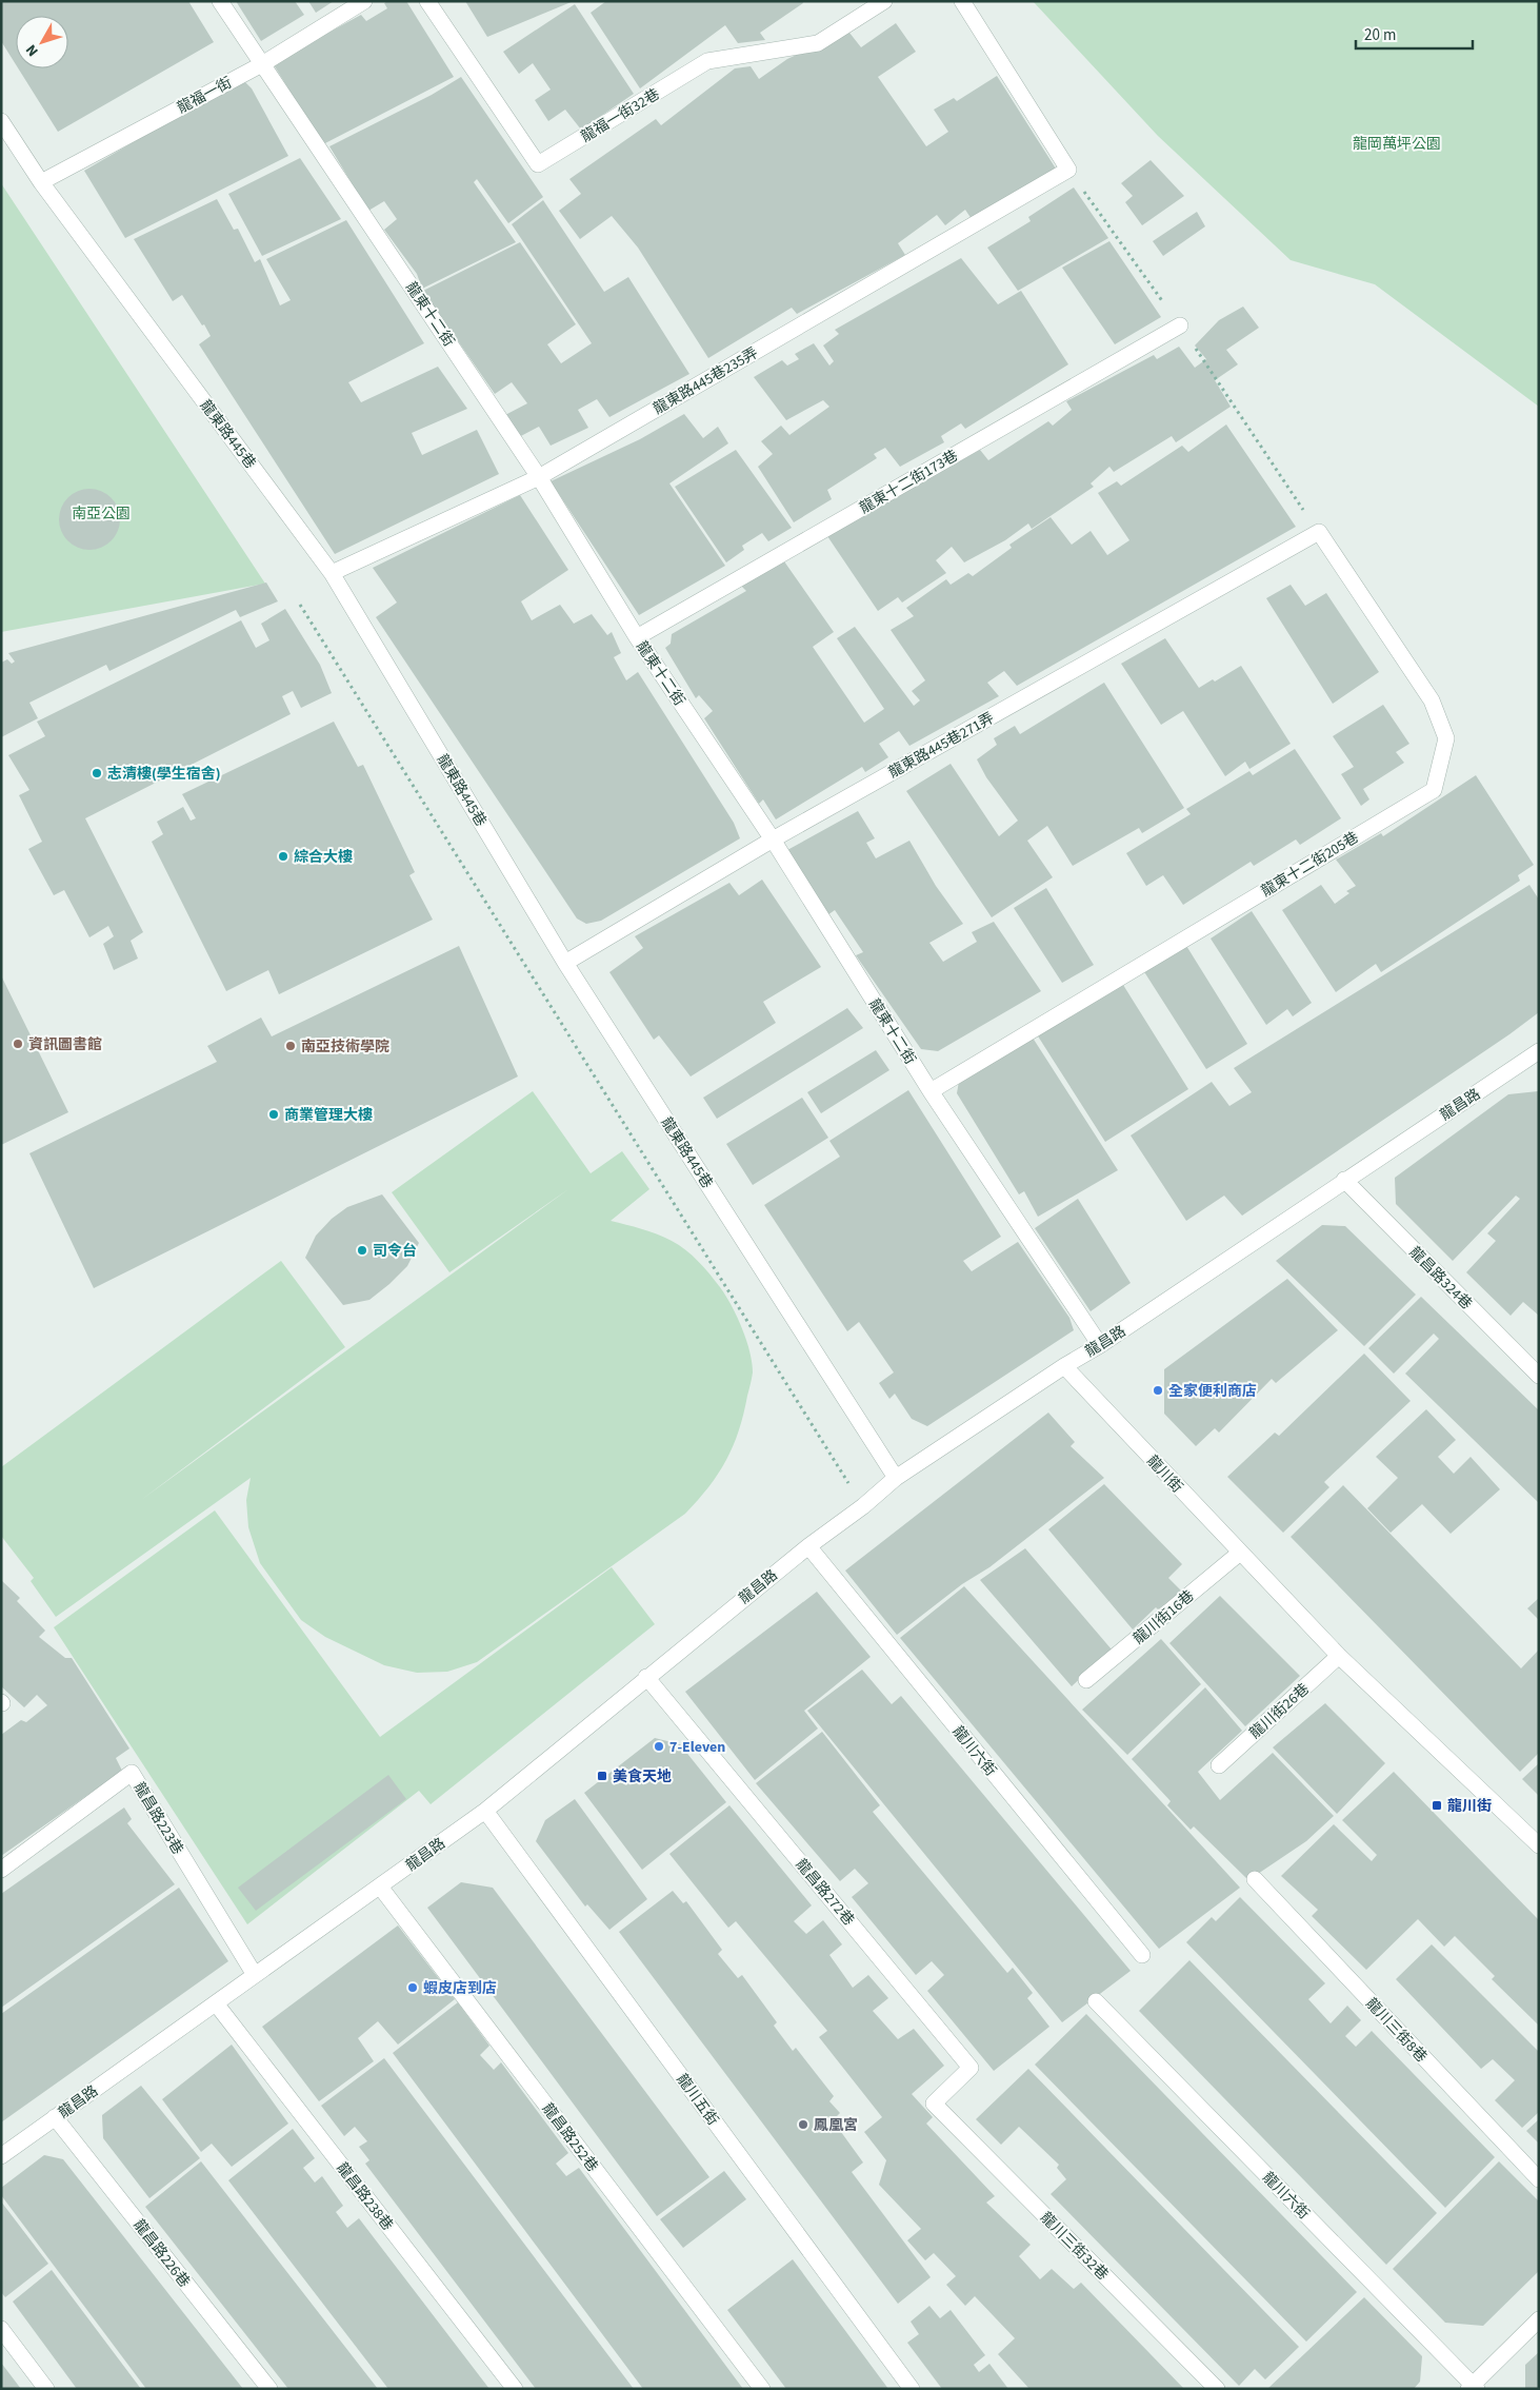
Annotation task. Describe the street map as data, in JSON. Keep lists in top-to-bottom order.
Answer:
{
  "streets": {
    "street": [
      "龍福一街",
      "龍福一街32巷",
      "龍東十二街",
      "龍東路445巷235弄",
      "龍東路445巷",
      "龍東十二街173巷",
      "龍東路445巷271弄",
      "龍東十二街205巷",
      "龍昌路",
      "龍昌路324巷",
      "龍川街",
      "龍川街16巷",
      "龍川街26巷",
      "龍川六街",
      "龍昌路223巷",
      "龍昌路272巷",
      "龍川三街8巷",
      "龍川五街",
      "龍昌路252巷",
      "龍昌路238巷",
      "龍川三街32巷",
      "龍昌路226巷"
    ]
  },
  "crossings": [
    ["龍福一街", "龍東十二街"],
    ["龍福一街", "龍東路445巷"],
    ["龍東十二街", "龍東路445巷235弄"],
    ["龍東十二街", "龍東十二街173巷"],
    ["龍東十二街", "龍東路445巷271弄"],
    ["龍東十二街", "龍東十二街205巷"],
    ["龍東十二街", "龍昌路"],
    ["龍東路445巷235弄", "龍東路445巷"],
    ["龍東路445巷", "龍東路445巷271弄"],
    ["龍東路445巷", "龍昌路"],
    ["龍東路445巷271弄", "龍東十二街205巷"],
    ["龍昌路", "龍昌路324巷"],
    ["龍昌路", "龍川街"],
    ["龍昌路", "龍川六街"],
    ["龍昌路", "龍昌路223巷"],
    ["龍昌路", "龍昌路272巷"],
    ["龍昌路", "龍川五街"],
    ["龍昌路", "龍昌路252巷"],
    ["龍昌路", "龍昌路238巷"],
    ["龍昌路", "龍昌路226巷"],
    ["龍川街", "龍川街16巷"],
    ["龍川街", "龍川街26巷"],
    ["龍昌路272巷", "龍川三街32巷"]
  ],
  "parks": ["龍岡萬坪公園", "南亞公園"],
  "places": {
    "other": [
      "志清樓(學生宿舍)",
      "綜合大樓",
      "資訊圖書館",
      "南亞技術學院",
      "商業管理大樓",
      "司令台",
      "全家便利商店",
      "7-Eleven",
      "蝦皮店到店",
      "鳳凰宮"
    ],
    "transit": ["美食天地", "龍川街"]
  },
  "scale_bar": "20 m",
  "north": "bottom left"
}
